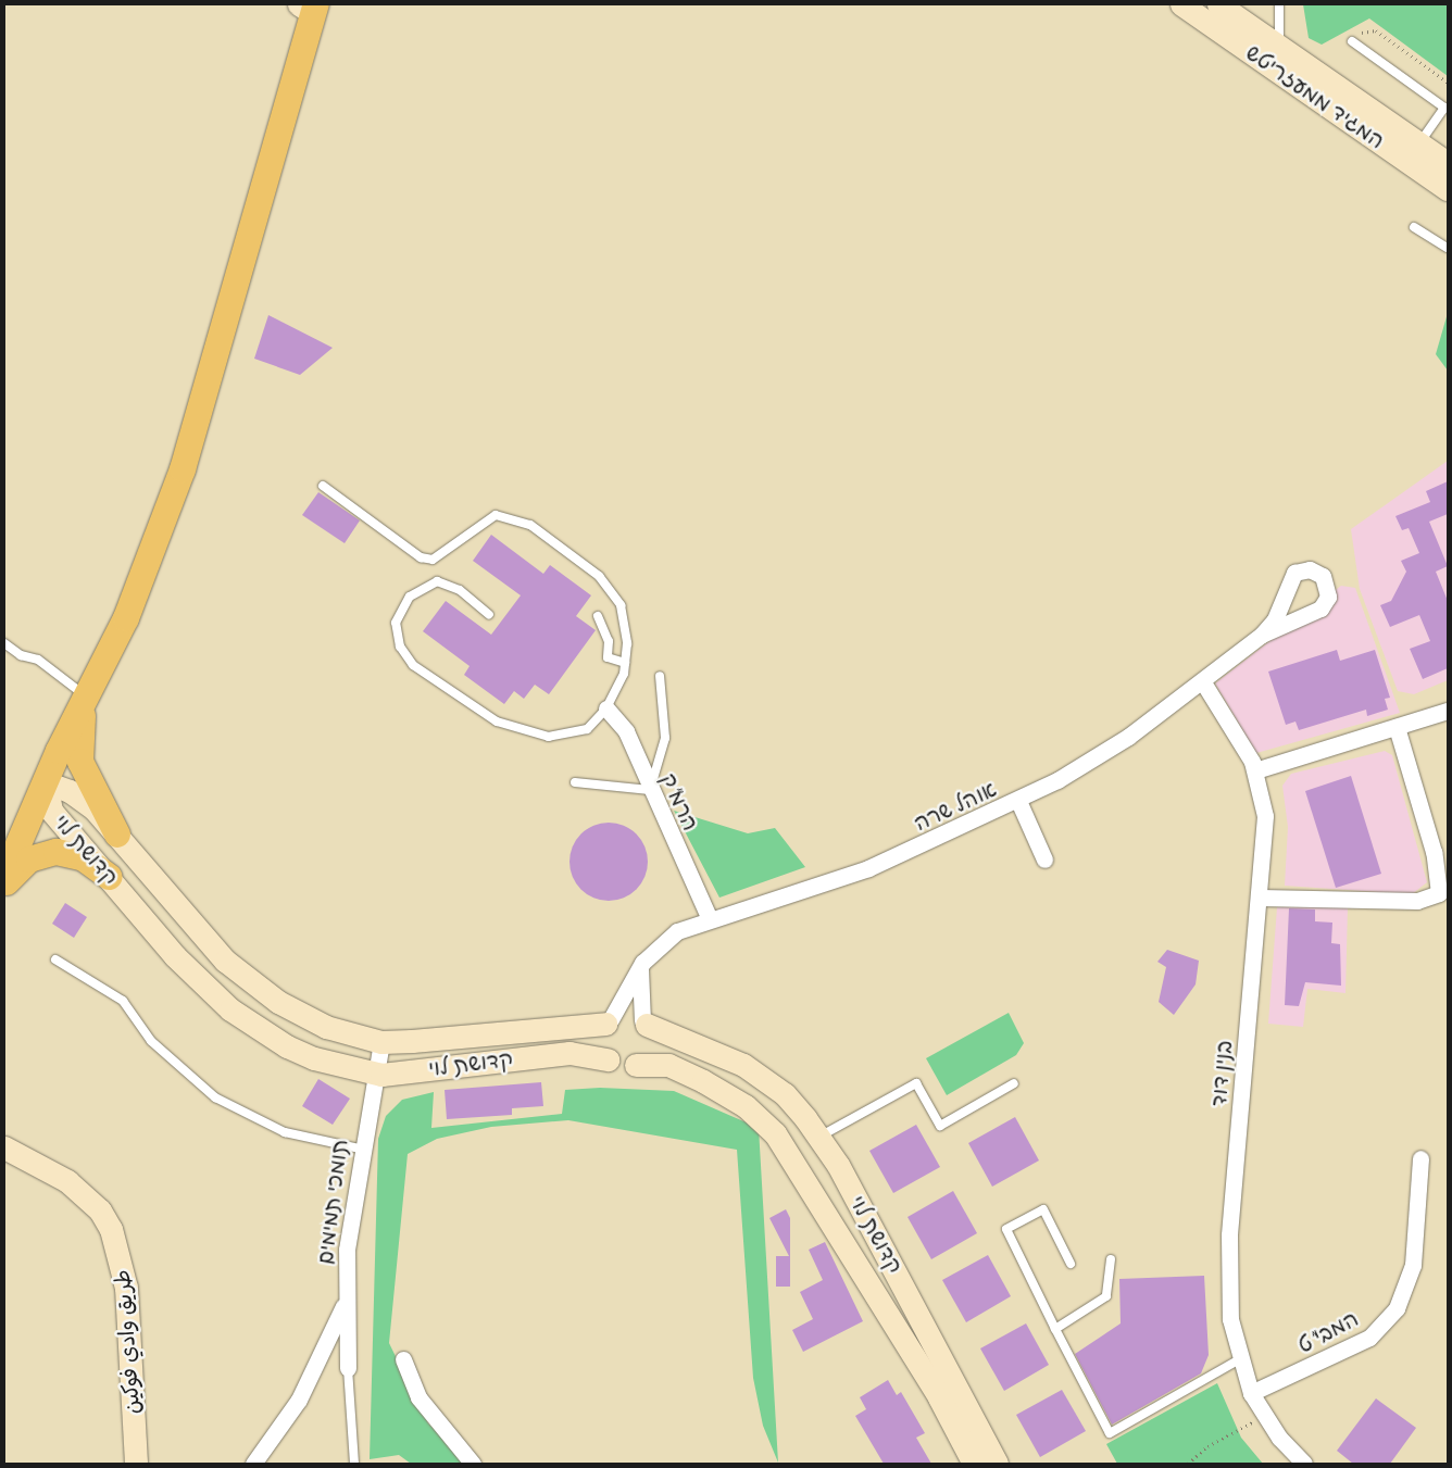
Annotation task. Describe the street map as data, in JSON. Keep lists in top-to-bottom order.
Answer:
{
  "streets": {
    "street": [
      "המגיד ממעזריטש",
      "הרמ\"ק",
      "אוהל שרה",
      "קדושת לוי",
      "בנין דוד",
      "תומכי תמימים",
      "המבי\"ט",
      "طريق وادي فوکين"
    ]
  },
  "crossings": [
    ["הרמ\"ק", "אוהל שרה"],
    ["אוהל שרה", "קדושת לוי"],
    ["אוהל שרה", "בנין דוד"],
    ["קדושת לוי", "תומכי תמימים"],
    ["בנין דוד", "המבי\"ט"]
  ]
}
